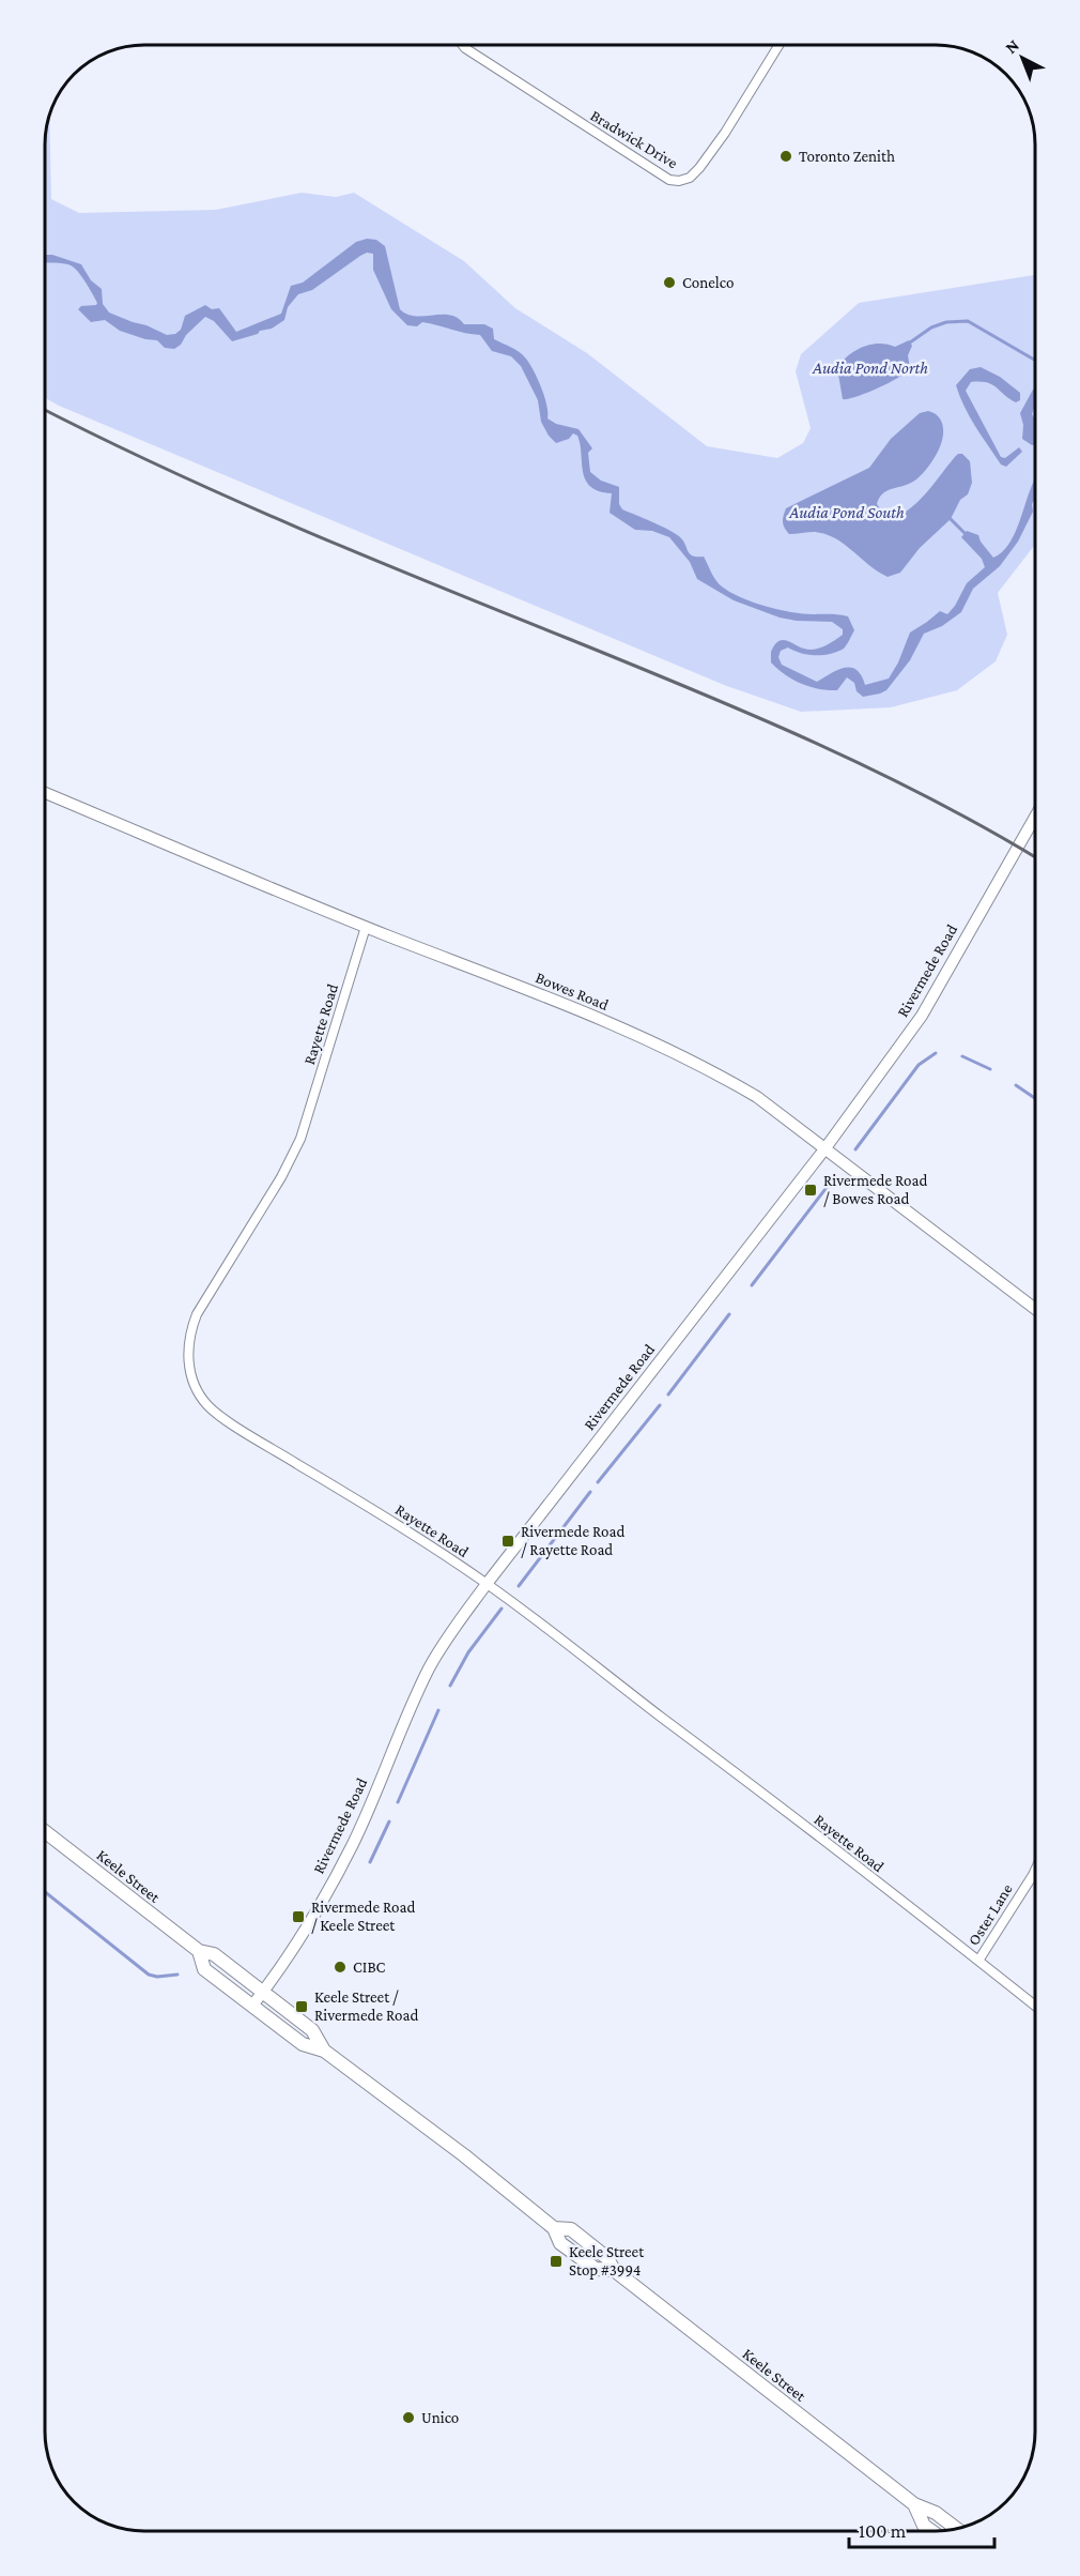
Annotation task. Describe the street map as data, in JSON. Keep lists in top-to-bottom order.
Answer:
{
  "streets": {
    "main road": ["Keele Street"],
    "street": [
      "Bradwick Drive",
      "Rivermede Road",
      "Bowes Road",
      "Rayette Road",
      "Oster Lane"
    ]
  },
  "crossings": [
    ["Rivermede Road", "Bowes Road"],
    ["Rivermede Road", "Rayette Road"],
    ["Rivermede Road", "Keele Street"],
    ["Bowes Road", "Rayette Road"],
    ["Rayette Road", "Oster Lane"]
  ],
  "water": ["Audia Pond North", "Audia Pond South"],
  "places": {
    "other": [
      "Toronto Zenith",
      "Conelco",
      "CIBC",
      "Unico"
    ],
    "transit": [
      "Rivermede Road / Bowes Road",
      "Rivermede Road / Rayette Road",
      "Rivermede Road / Keele Street",
      "Keele Street / Rivermede Road",
      "Keele Street Stop #3994"
    ]
  },
  "scale_bar": "100 m",
  "north": "top left"
}
